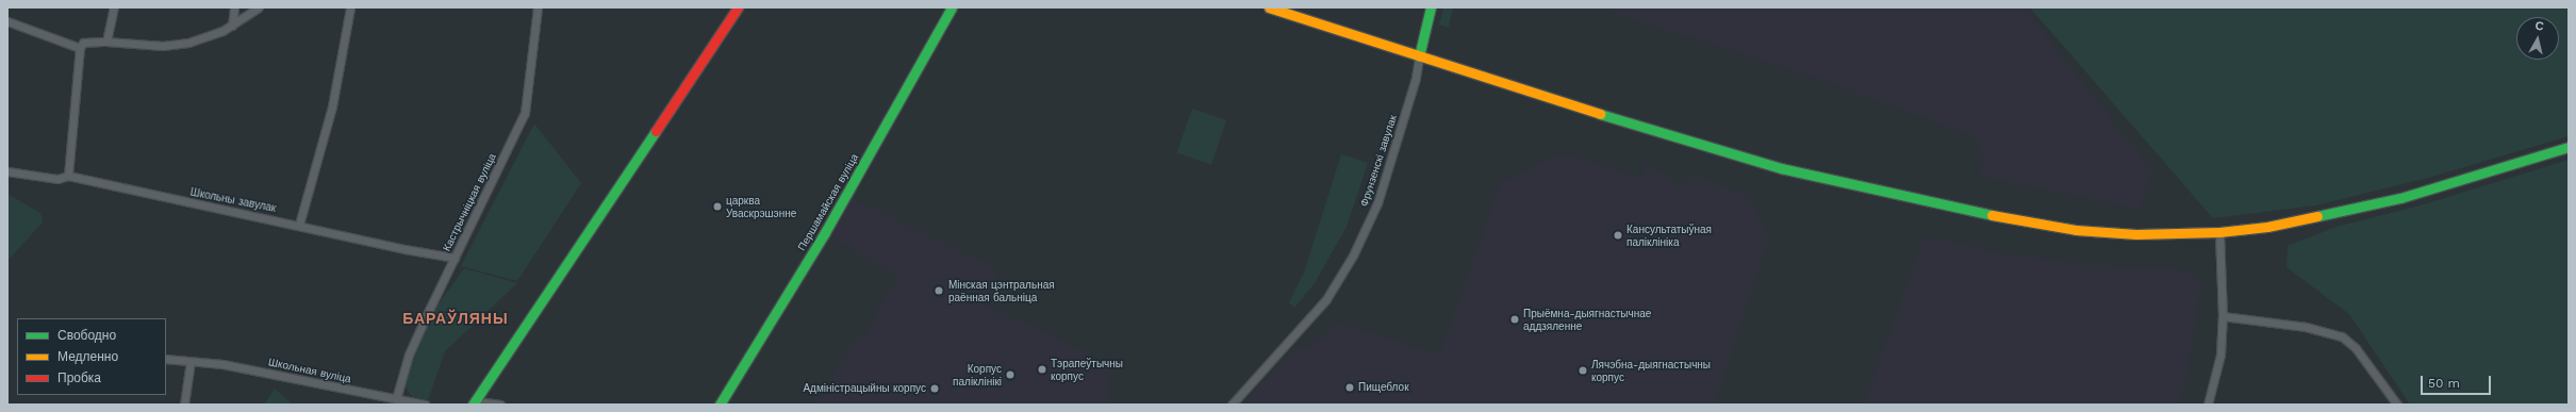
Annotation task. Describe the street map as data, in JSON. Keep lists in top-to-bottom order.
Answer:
{
  "streets": {
    "main road": ["Першамайская вуліца"],
    "street": [
      "Фрунзенскі завулак",
      "Школьны завулак",
      "Кастрычніцкая вуліца",
      "Школьная вуліца"
    ]
  },
  "crossings": [
    ["Школьны завулак", "Кастрычніцкая вуліца"],
    ["Кастрычніцкая вуліца", "Школьная вуліца"]
  ],
  "districts": ["БАРАЎЛЯНЫ"],
  "places": [
    "царква Уваскрэшэнне",
    "Кансультатыўная паліклініка",
    "Мінская цэнтральная раённая бальніца",
    "Прыёмна-дыягнастычнае аддзяленне",
    "Тэрапеўтычны корпус",
    "Лячэбна-дыягнастычны корпус",
    "Корпус паліклінікі",
    "Пищеблок",
    "Адміністрацыйны корпус"
  ],
  "legend": ["Свободно", "Медленно", "Пробка"],
  "scale_bar": "50 m",
  "north": "top"
}
